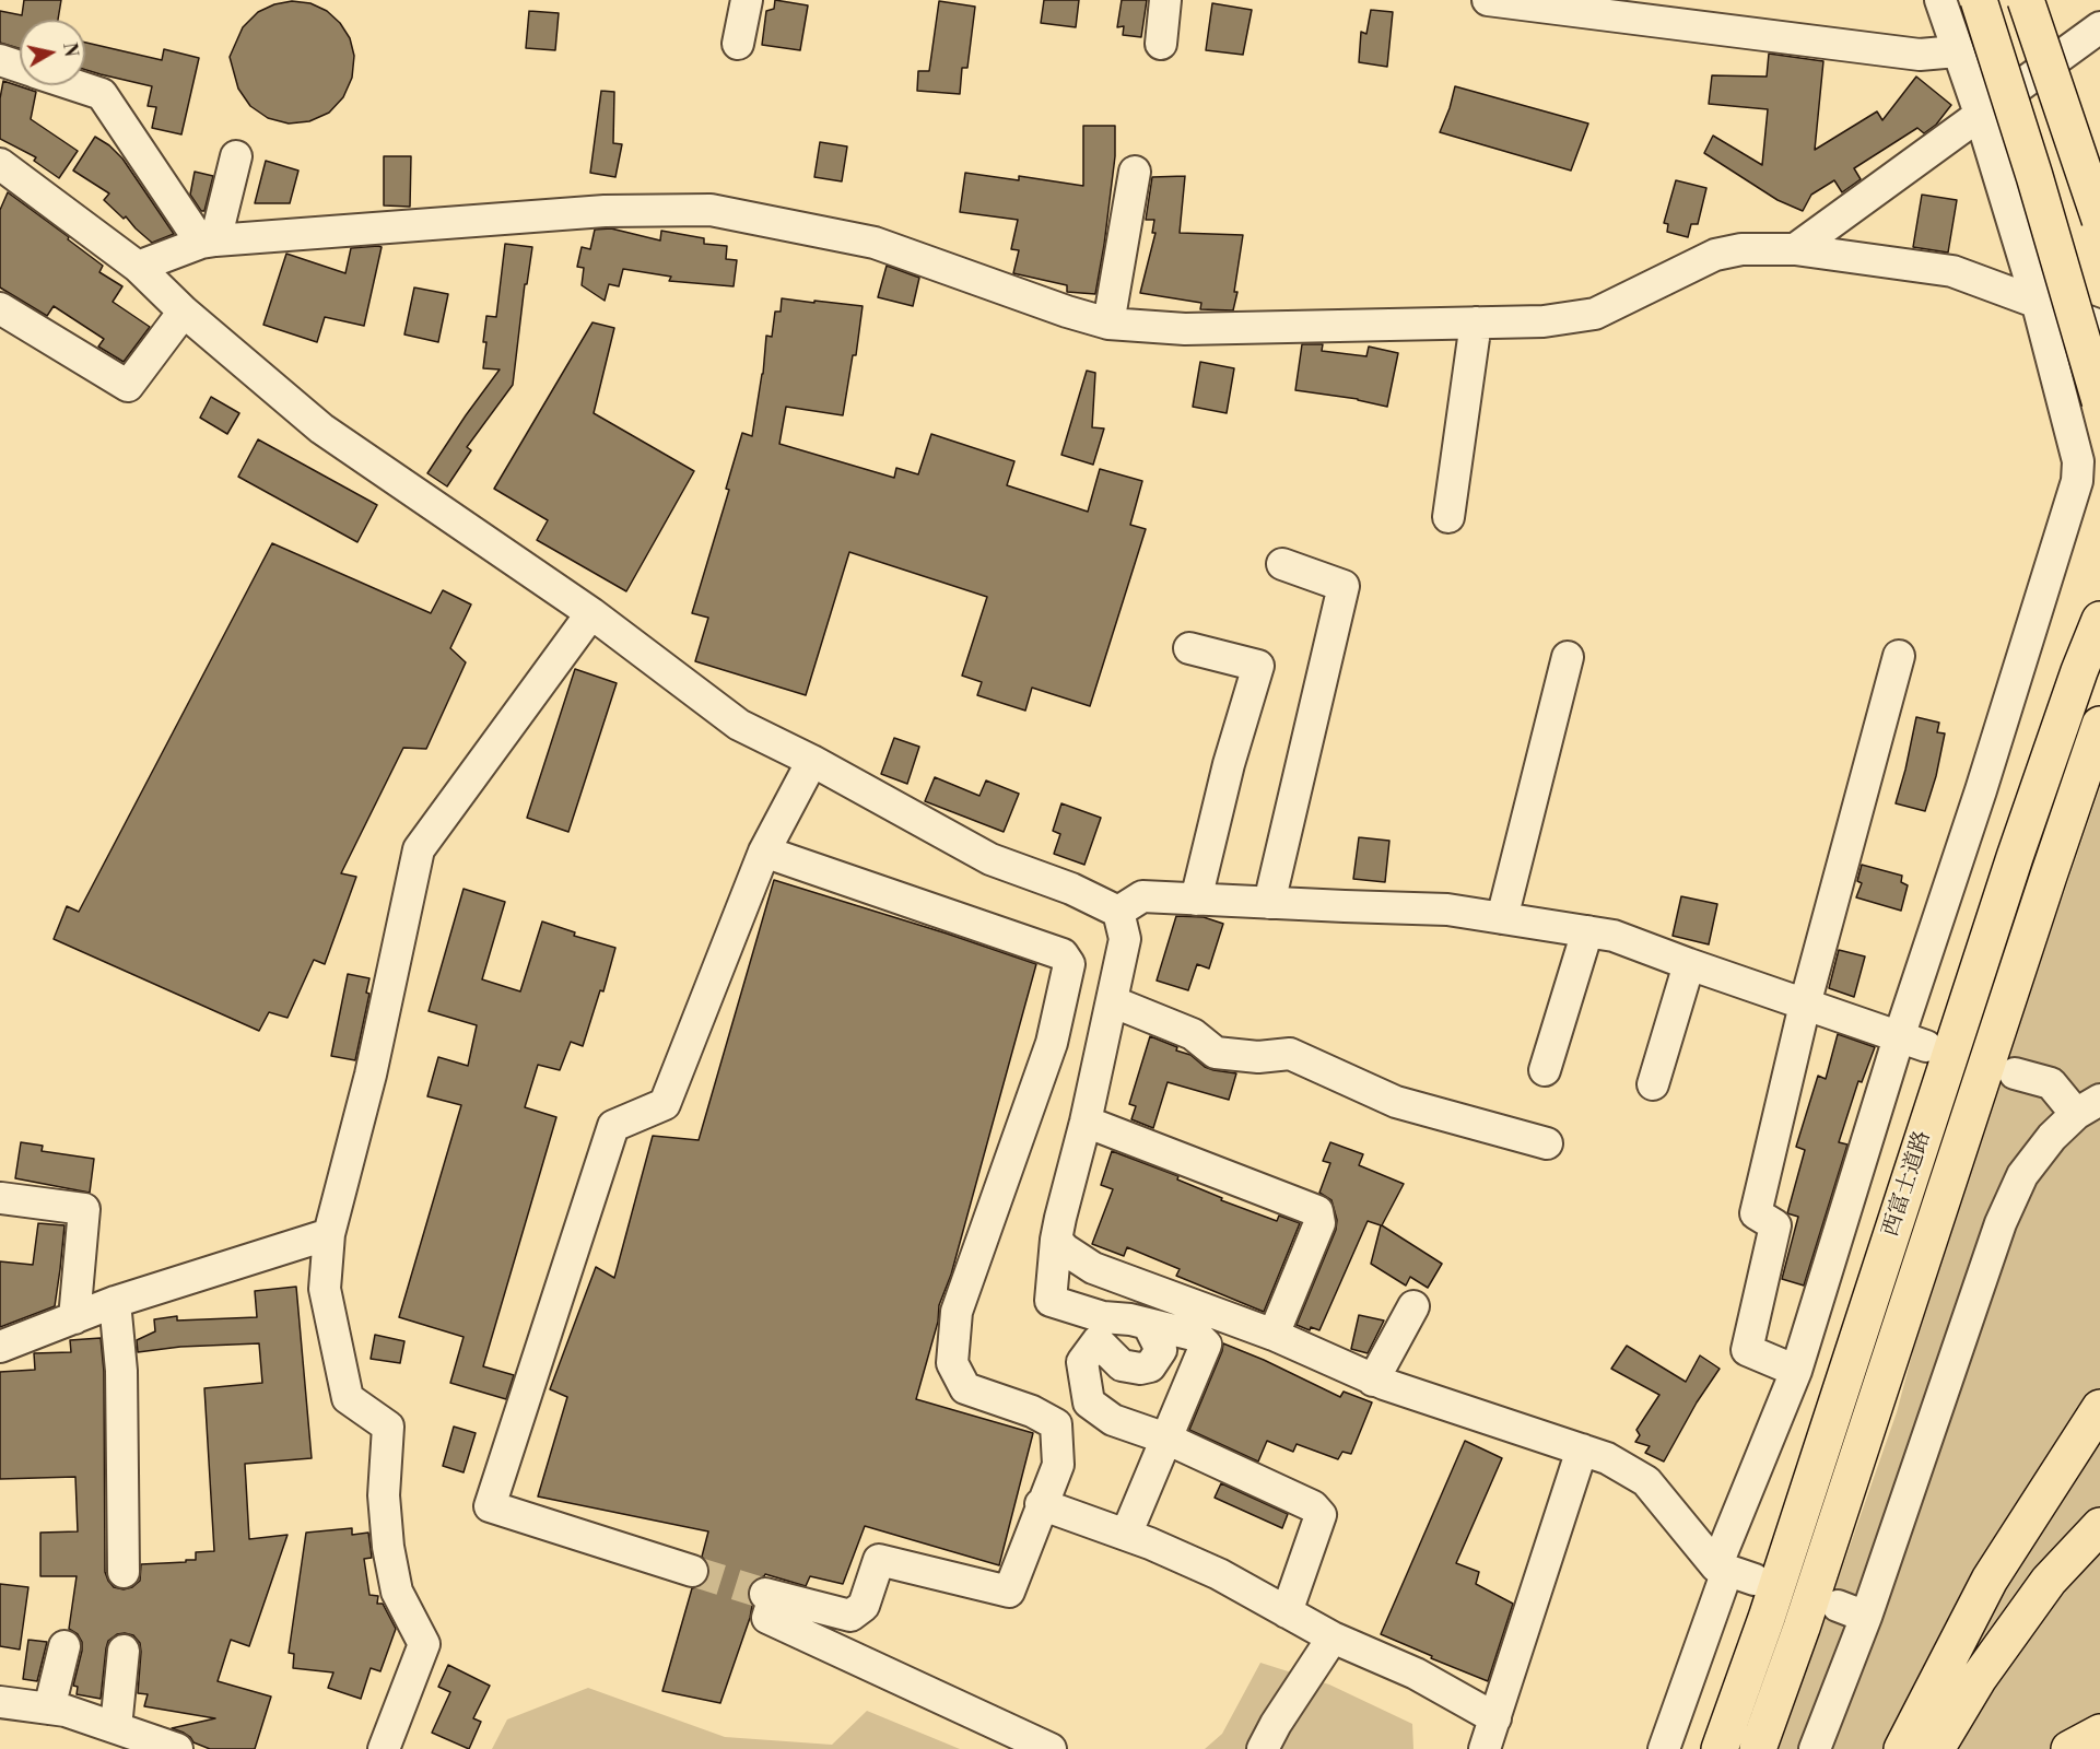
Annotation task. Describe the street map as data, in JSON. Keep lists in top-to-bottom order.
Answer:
{
  "streets": {
    "highway": ["西富士道路"]
  },
  "north": "right"
}
